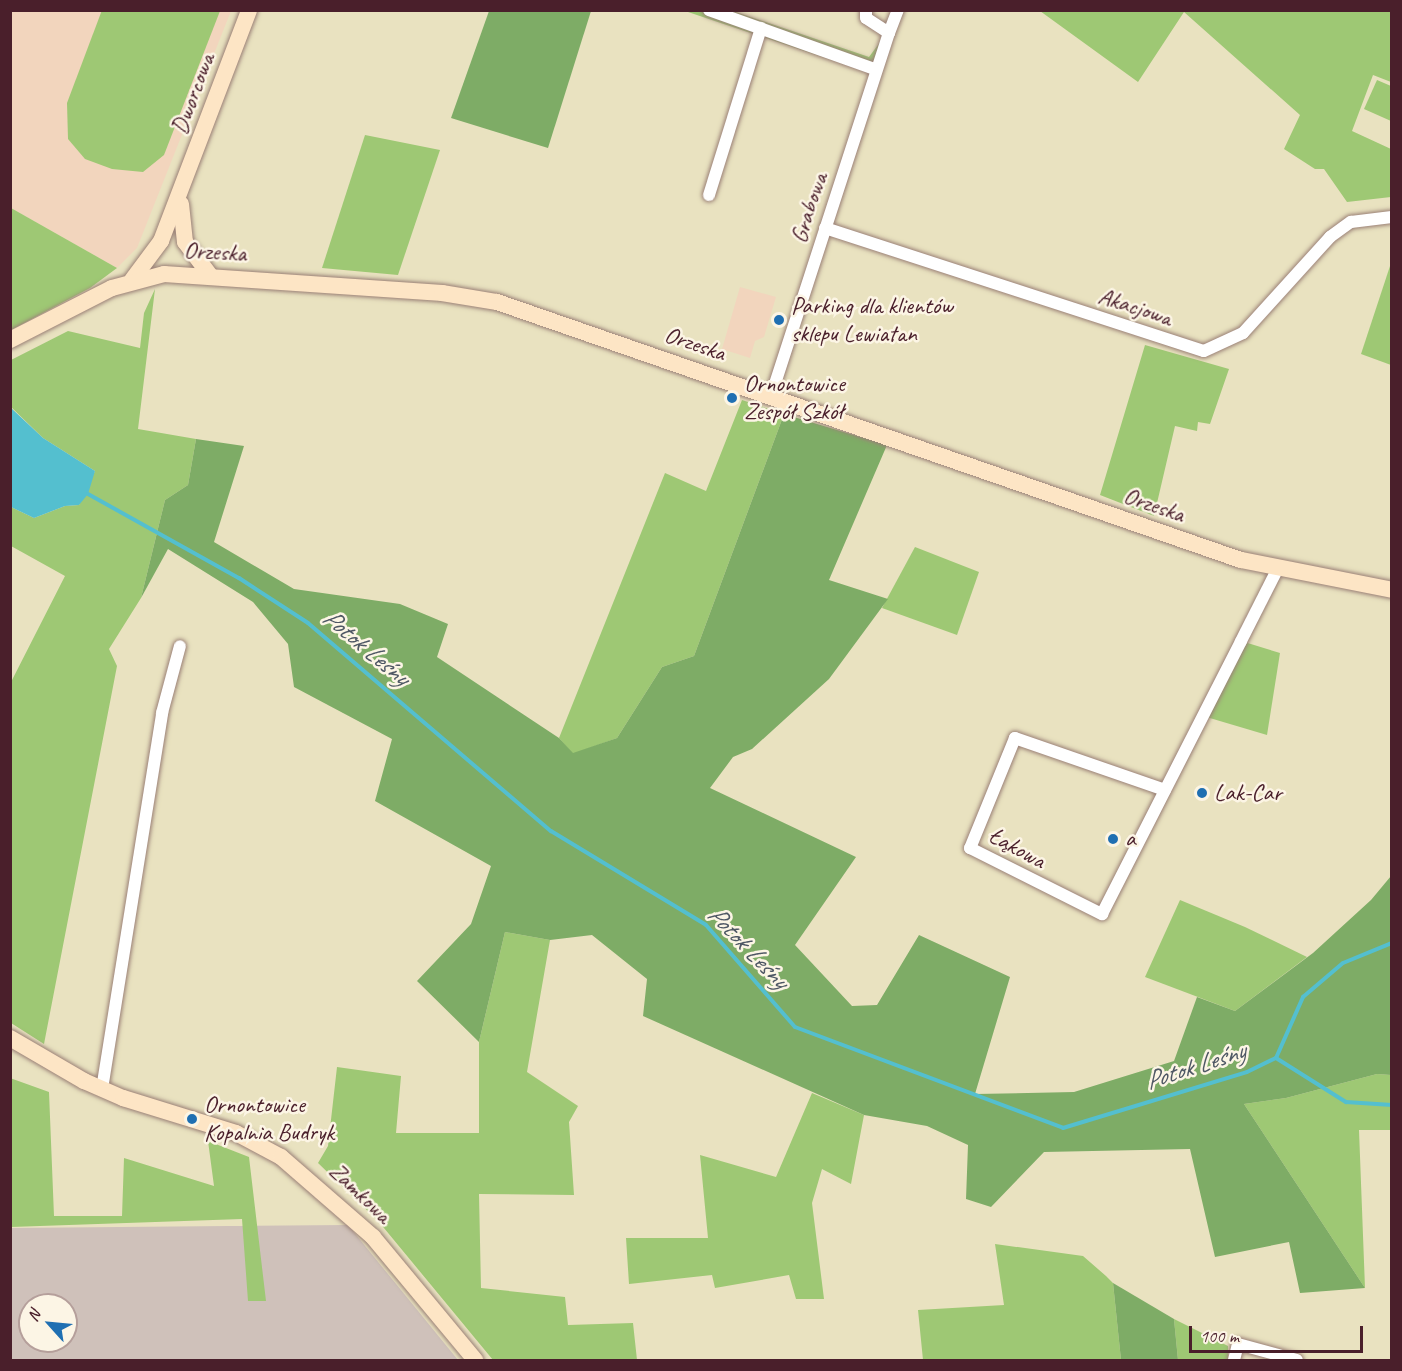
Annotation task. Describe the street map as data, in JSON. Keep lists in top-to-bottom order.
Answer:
{
  "streets": {
    "street": [
      "Dworcowa",
      "Grabowa",
      "Orzeska",
      "Akacjowa",
      "Łąkowa",
      "Zamkowa"
    ]
  },
  "crossings": [
    ["Dworcowa", "Orzeska"],
    ["Grabowa", "Orzeska"],
    ["Grabowa", "Akacjowa"],
    ["Orzeska", "Łąkowa"]
  ],
  "water": ["Potok Leśny"],
  "places": [
    "Parking dla klientów sklepu Lewiatan",
    "Ornontowice Zespół Szkół",
    "Lak-Car",
    "a",
    "Ornontowice Kopalnia Budryk"
  ],
  "scale_bar": "100 m",
  "north": "top left"
}
